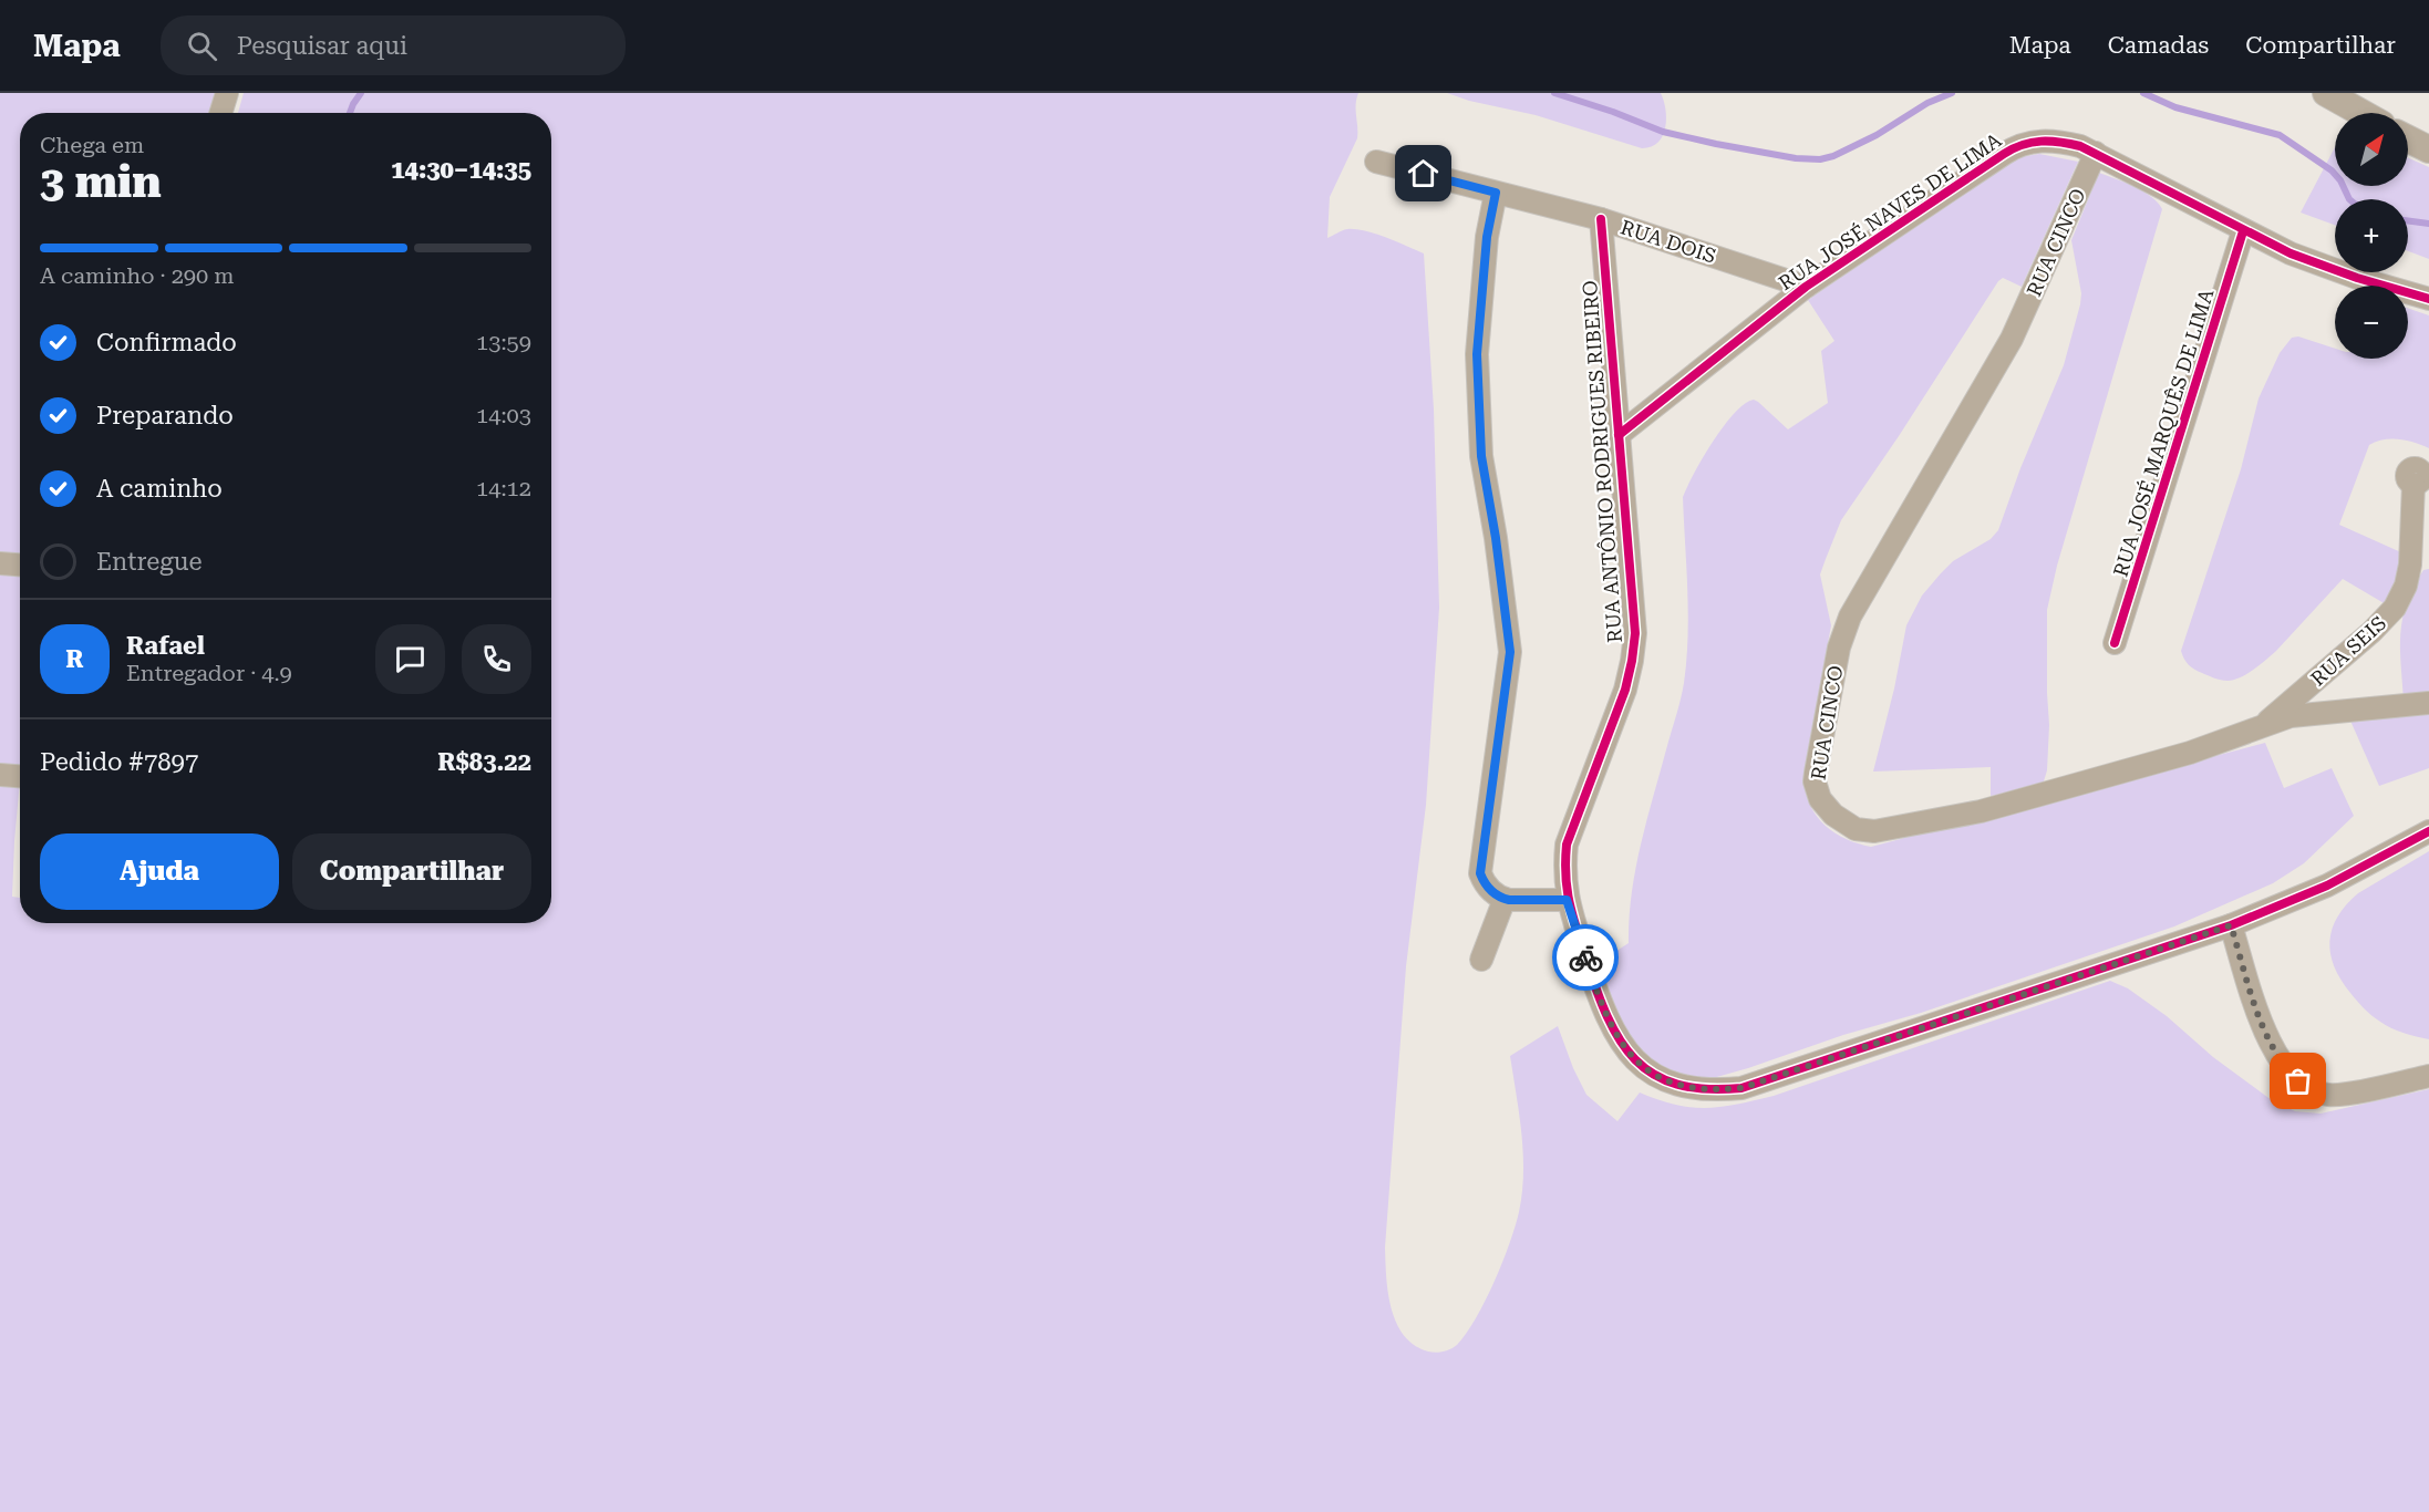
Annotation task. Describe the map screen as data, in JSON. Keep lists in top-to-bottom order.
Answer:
{
  "streets": {
    "street": [
      "RUA JOSÉ NAVES DE LIMA",
      "RUA DOIS",
      "RUA CINCO",
      "RUA JOSÉ MARQUÊS DE LIMA",
      "RUA ANTÔNIO RODRIGUES RIBEIRO",
      "RUA SEIS"
    ]
  },
  "crossings": [
    ["RUA JOSÉ NAVES DE LIMA", "RUA DOIS"],
    ["RUA JOSÉ NAVES DE LIMA", "RUA CINCO"],
    ["RUA JOSÉ NAVES DE LIMA", "RUA JOSÉ MARQUÊS DE LIMA"],
    ["RUA JOSÉ NAVES DE LIMA", "RUA ANTÔNIO RODRIGUES RIBEIRO"],
    ["RUA DOIS", "RUA ANTÔNIO RODRIGUES RIBEIRO"],
    ["RUA CINCO", "RUA SEIS"]
  ],
  "north": "top right",
  "page": {
    "header": "Mapa",
    "search": "Pesquisar aqui",
    "nav": ["Mapa", "Camadas", "Compartilhar"],
    "map_buttons": ["+", "−"],
    "heading": ["3 min", "Chega em", "14:30–14:35"],
    "panel": [
      "Rafael",
      "Entregador · 4.9",
      "Pedido #7897",
      "R$83.22"
    ],
    "bar": "A caminho · 290 m",
    "list": [
      ["Confirmado", "13:59"],
      ["Preparando", "14:03"],
      ["A caminho", "14:12"],
      "Entregue"
    ],
    "round": "R",
    "buttons": ["Ajuda", "Compartilhar"]
  }
}
